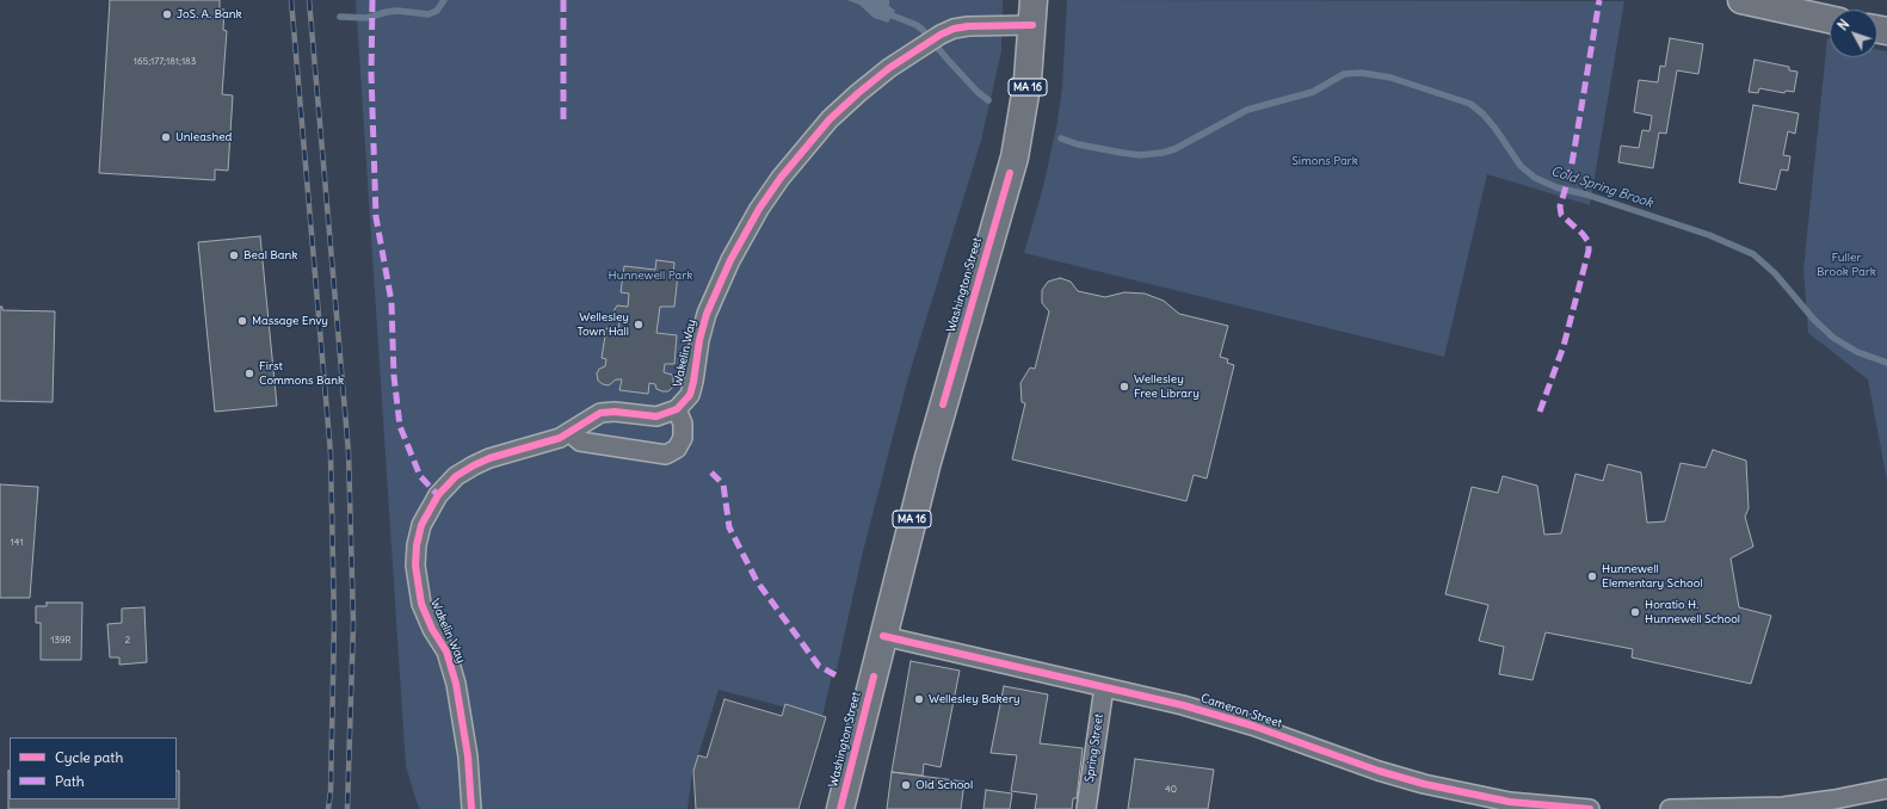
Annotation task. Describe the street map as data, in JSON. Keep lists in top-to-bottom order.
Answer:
{
  "streets": {
    "main road": ["MA 16", "Washington Street"],
    "street": ["Wakelin Way", "Cameron Street", "Spring Street"]
  },
  "crossings": [
    ["Washington Street", "Wakelin Way"],
    ["Washington Street", "Cameron Street"],
    ["Cameron Street", "Spring Street"]
  ],
  "water": ["Cold Spring Brook"],
  "parks": ["Simons Park", "Fuller Brook Park", "Hunnewell Park"],
  "places": [
    "JoS. A. Bank",
    "Unleashed",
    "Beal Bank",
    "Massage Envy",
    "Wellesley Town Hall",
    "First Commons Bank",
    "Wellesley Free Library",
    "Hunnewell Elementary School",
    "Horatio H. Hunnewell School",
    "Wellesley Bakery",
    "Old School"
  ],
  "house_numbers": [
    "165;177;181;183",
    "141",
    "139R",
    "2",
    "40"
  ],
  "legend": ["Cycle path", "Path"],
  "north": "top left"
}
